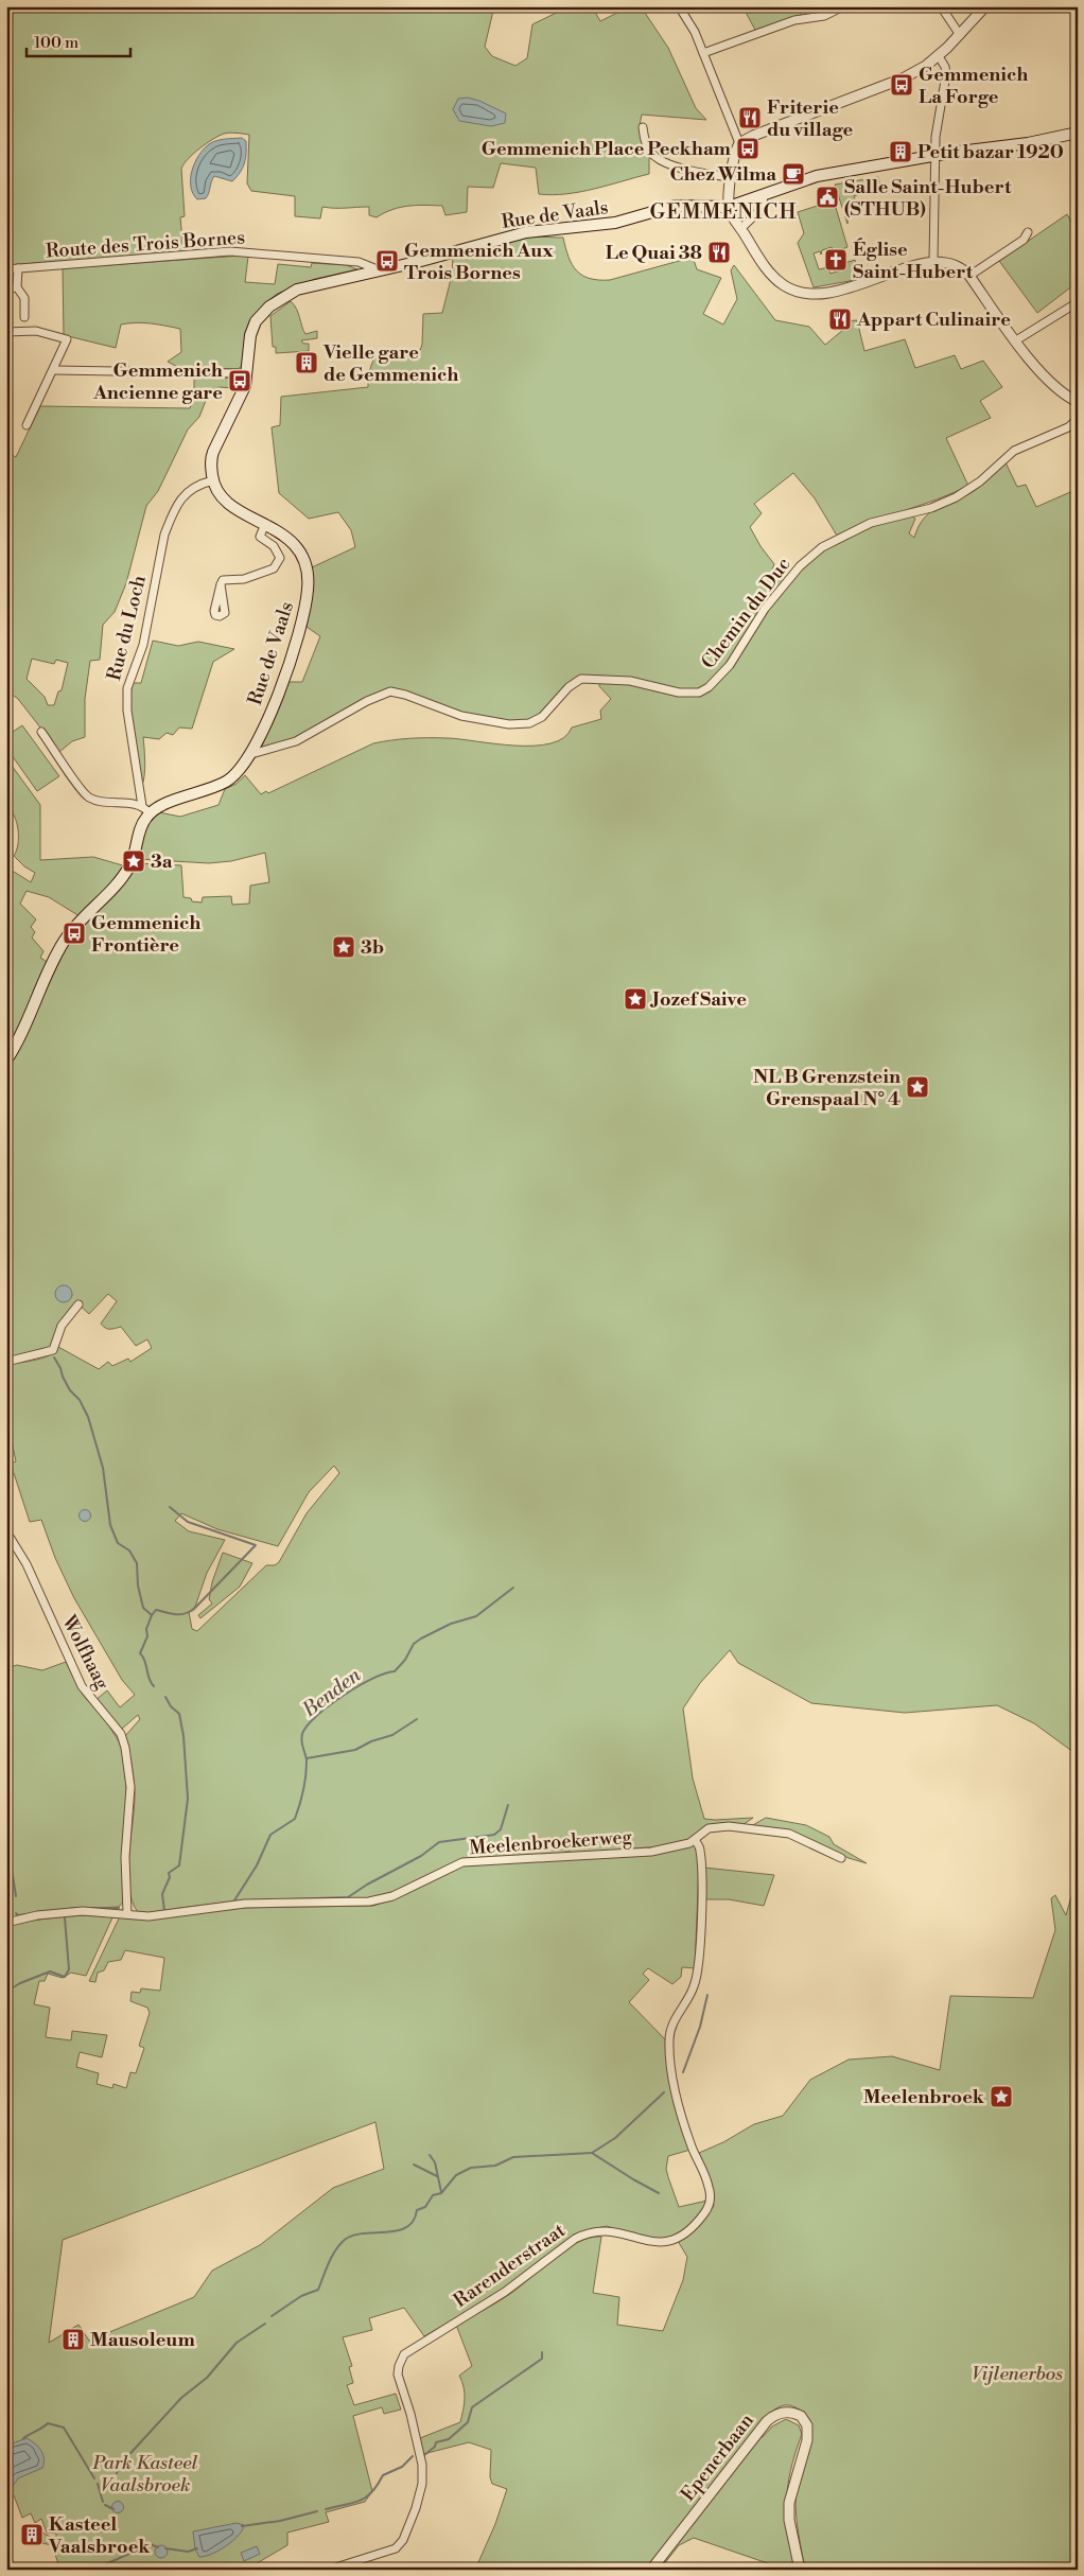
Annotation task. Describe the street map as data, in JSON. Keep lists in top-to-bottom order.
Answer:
{
  "streets": {
    "main road": ["Rue de Vaals"],
    "street": [
      "Route des Trois Bornes",
      "Chemin du Duc",
      "Rue du Loch",
      "Wolfhaag",
      "Meelenbroekerweg",
      "Rarenderstraat",
      "Epenerbaan"
    ]
  },
  "crossings": [
    ["Rue de Vaals", "Route des Trois Bornes"],
    ["Rue de Vaals", "Chemin du Duc"],
    ["Rue de Vaals", "Rue du Loch"],
    ["Wolfhaag", "Meelenbroekerweg"],
    ["Meelenbroekerweg", "Rarenderstraat"]
  ],
  "districts": ["GEMMENICH"],
  "water": ["Benden"],
  "parks": ["Vijlenerbos", "Park Kasteel Vaalsbroek"],
  "places": {
    "bus stop": [
      "Gemmenich La Forge",
      "Gemmenich Place Peckham",
      "Gemmenich Aux Trois Bornes",
      "Gemmenich Ancienne gare",
      "Gemmenich Frontière"
    ],
    "restaurant": ["Friterie du village", "Le Quai 38", "Appart Culinaire"],
    "building": [
      "Petit bazar 1920",
      "Vielle gare de Gemmenich",
      "Mausoleum",
      "Kasteel Vaalsbroek"
    ],
    "cafe": ["Chez Wilma"],
    "public building": ["Salle Saint-Hubert (STHUB)"],
    "church": ["Église Saint-Hubert"],
    "place": [
      "3a",
      "3b",
      "Jozef Saive",
      "NL B Grenzstein Grenspaal N° 4",
      "Meelenbroek"
    ]
  },
  "scale_bar": "100 m"
}
